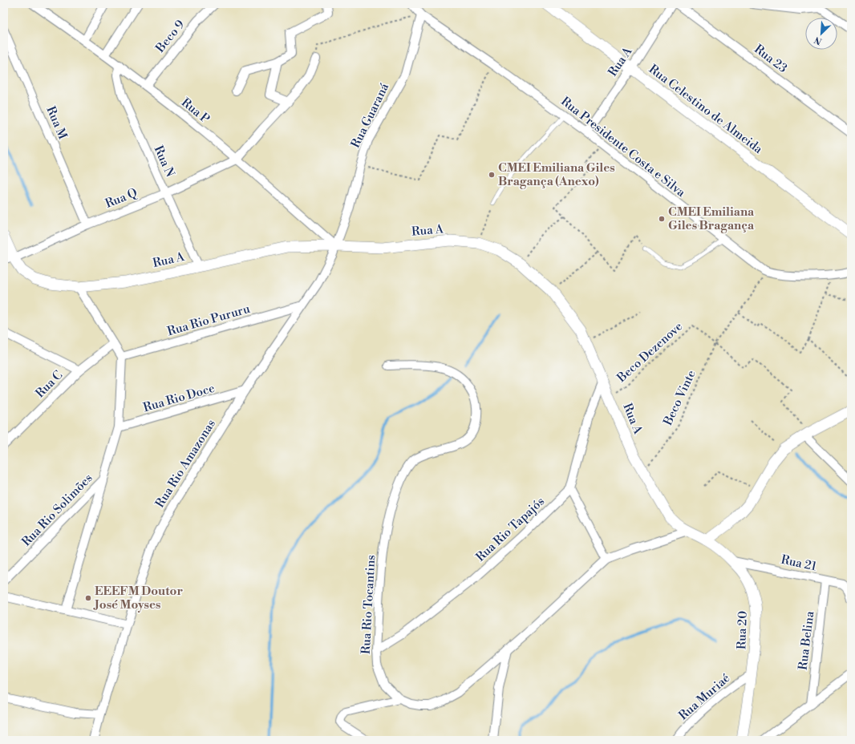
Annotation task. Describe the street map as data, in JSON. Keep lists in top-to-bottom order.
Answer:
{
  "streets": {
    "street": [
      "Beco 9",
      "Rua 23",
      "Rua A",
      "Rua Celestino de Almeida",
      "Rua P",
      "Rua Guaraná",
      "Rua M",
      "Rua Presidente Costa e Silva",
      "Rua N",
      "Rua Q",
      "Rua Rio Pururu",
      "Rua C",
      "Rua Rio Doce",
      "Rua Rio Amazonas",
      "Rua Rio Solimões",
      "Rua Rio Tapajós",
      "Rua 21",
      "Rua Rio Tocantins",
      "Rua 20",
      "Rua Belina",
      "Rua Muriaé"
    ],
    "path": ["Beco Dezenove", "Beco Vinte"]
  },
  "crossings": [
    ["Beco 9", "Rua P"],
    ["Rua A", "Rua Celestino de Almeida"],
    ["Rua A", "Rua P"],
    ["Rua A", "Rua Guaraná"],
    ["Rua A", "Rua Presidente Costa e Silva"],
    ["Rua A", "Rua N"],
    ["Rua A", "Rua Q"],
    ["Rua A", "Beco Dezenove"],
    ["Rua A", "Beco Vinte"],
    ["Rua A", "Rua Rio Amazonas"],
    ["Rua A", "Rua Rio Tocantins"],
    ["Rua A", "Rua 20"],
    ["Rua P", "Rua Guaraná"],
    ["Rua P", "Rua N"],
    ["Rua P", "Rua Q"],
    ["Rua P", "Rua Rio Amazonas"],
    ["Rua Guaraná", "Rua Presidente Costa e Silva"],
    ["Rua Guaraná", "Rua Rio Amazonas"],
    ["Rua M", "Rua Q"],
    ["Rua Presidente Costa e Silva", "Beco Vinte"],
    ["Rua N", "Rua Q"],
    ["Rua Rio Pururu", "Rua Rio Amazonas"],
    ["Rua Rio Pururu", "Rua Rio Solimões"],
    ["Beco Dezenove", "Beco Vinte"],
    ["Rua Rio Doce", "Rua Rio Amazonas"],
    ["Rua Rio Doce", "Rua Rio Solimões"],
    ["Rua Rio Tapajós", "Rua Rio Tocantins"],
    ["Rua 21", "Rua 20"],
    ["Rua 21", "Rua Belina"],
    ["Rua 20", "Rua Muriaé"]
  ],
  "places": ["CMEI Emiliana Giles Bragança (Anexo)", "CMEI Emiliana Giles Bragança", "EEEFM Doutor José Moyses"],
  "north": "bottom left"
}
